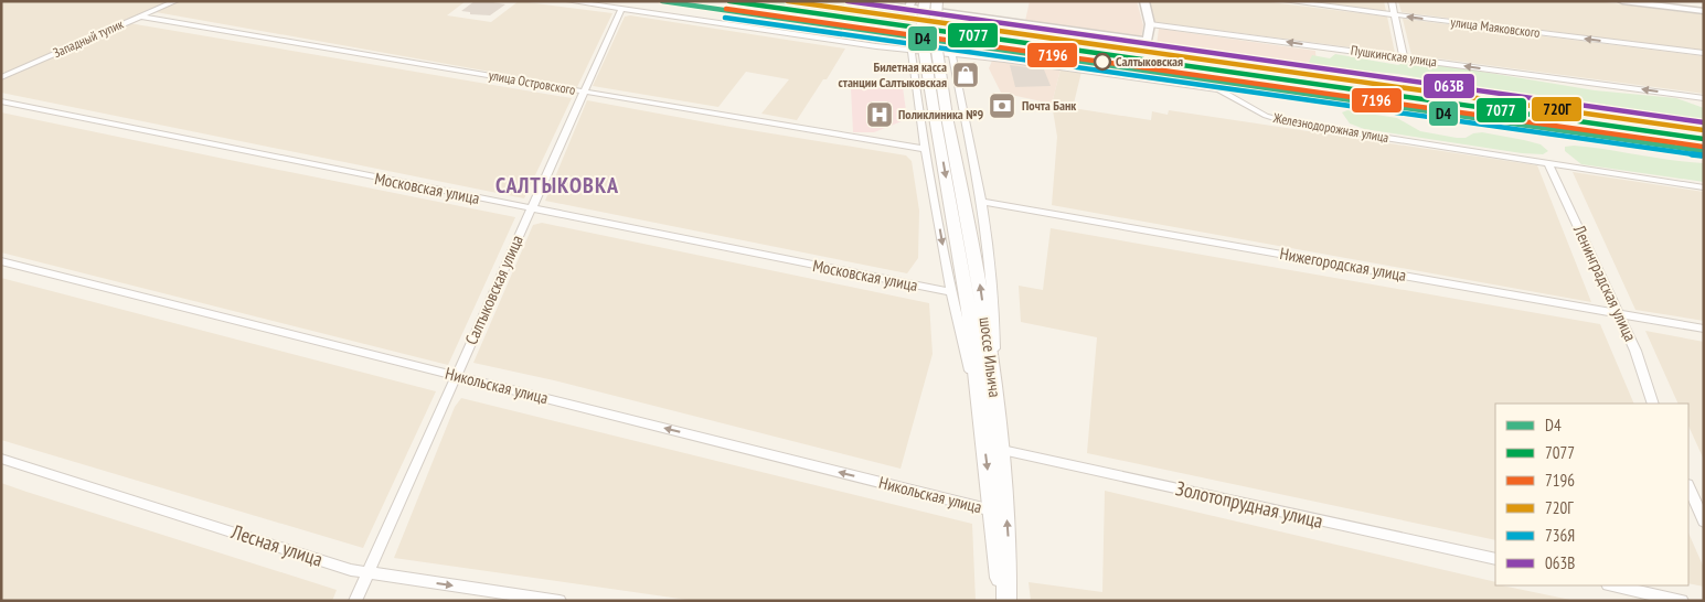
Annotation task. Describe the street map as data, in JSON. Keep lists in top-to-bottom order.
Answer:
{
  "streets": {
    "main road": ["шоссе Ильича"],
    "street": [
      "улица Маяковского",
      "Западный тупик",
      "Пушкинская улица",
      "улица Островского",
      "Железнодорожная улица",
      "Московская улица",
      "Нижегородская улица",
      "Ленинградская улица",
      "Салтыковская улица",
      "Никольская улица",
      "Золотопрудная улица",
      "Лесная улица"
    ]
  },
  "crossings": [
    ["Западный тупик", "улица Островского"],
    ["улица Островского", "Салтыковская улица"],
    ["Железнодорожная улица", "Ленинградская улица"],
    ["Железнодорожная улица", "Салтыковская улица"],
    ["Московская улица", "Салтыковская улица"],
    ["Нижегородская улица", "Ленинградская улица"],
    ["Салтыковская улица", "Никольская улица"],
    ["Салтыковская улица", "Лесная улица"],
    ["шоссе Ильича", "Никольская улица"],
    ["шоссе Ильича", "Золотопрудная улица"]
  ],
  "one_way": ["улица Маяковского", "Пушкинская улица", "Никольская улица"],
  "districts": ["САЛТЫКОВКА"],
  "places": {
    "other": ["Салтыковская"],
    "shop": ["Билетная касса станции Салтыковская"],
    "bank": ["Почта Банк"],
    "hospital": ["Поликлиника №9"]
  },
  "lines": [
    "transit line D4",
    "transit line 7077",
    "transit line 720Г",
    "transit line 063В",
    "transit line 7196",
    "transit line 736Я"
  ],
  "legend": [
    "D4",
    "7077",
    "7196",
    "720Г",
    "736Я",
    "063В"
  ]
}
